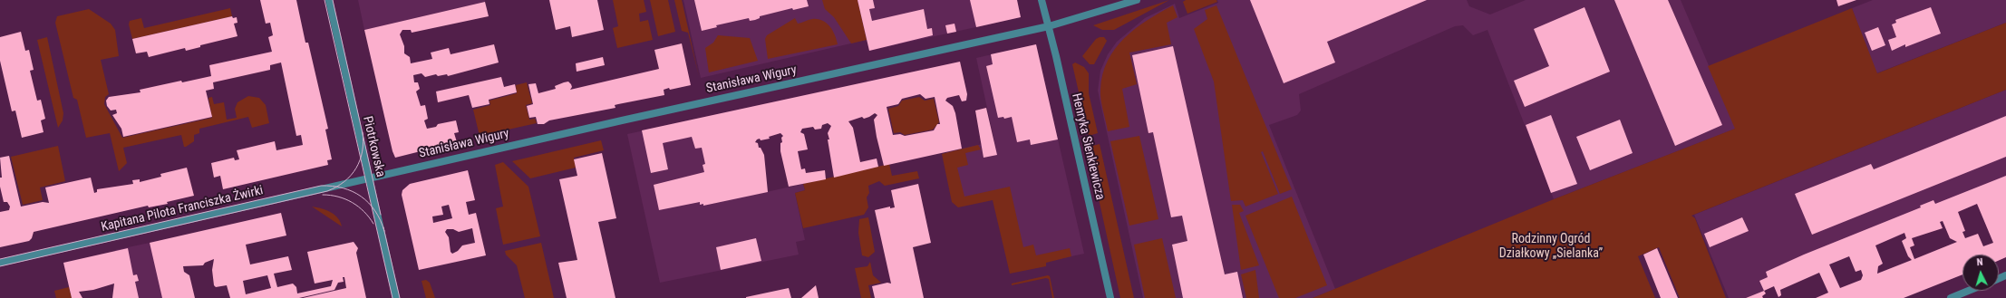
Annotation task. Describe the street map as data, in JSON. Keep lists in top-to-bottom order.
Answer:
{
  "streets": {
    "street": [
      "Stanisława Wigury",
      "Piotrkowska",
      "Henryka Sienkiewicza",
      "Kapitana Pilota Franciszka Żwirki"
    ]
  },
  "crossings": [
    ["Stanisława Wigury", "Piotrkowska"],
    ["Stanisława Wigury", "Henryka Sienkiewicza"],
    ["Stanisława Wigury", "Kapitana Pilota Franciszka Żwirki"],
    ["Piotrkowska", "Kapitana Pilota Franciszka Żwirki"]
  ],
  "parks": ["Rodzinny Ogród Działkowy „Sielanka”"],
  "north": "top"
}
